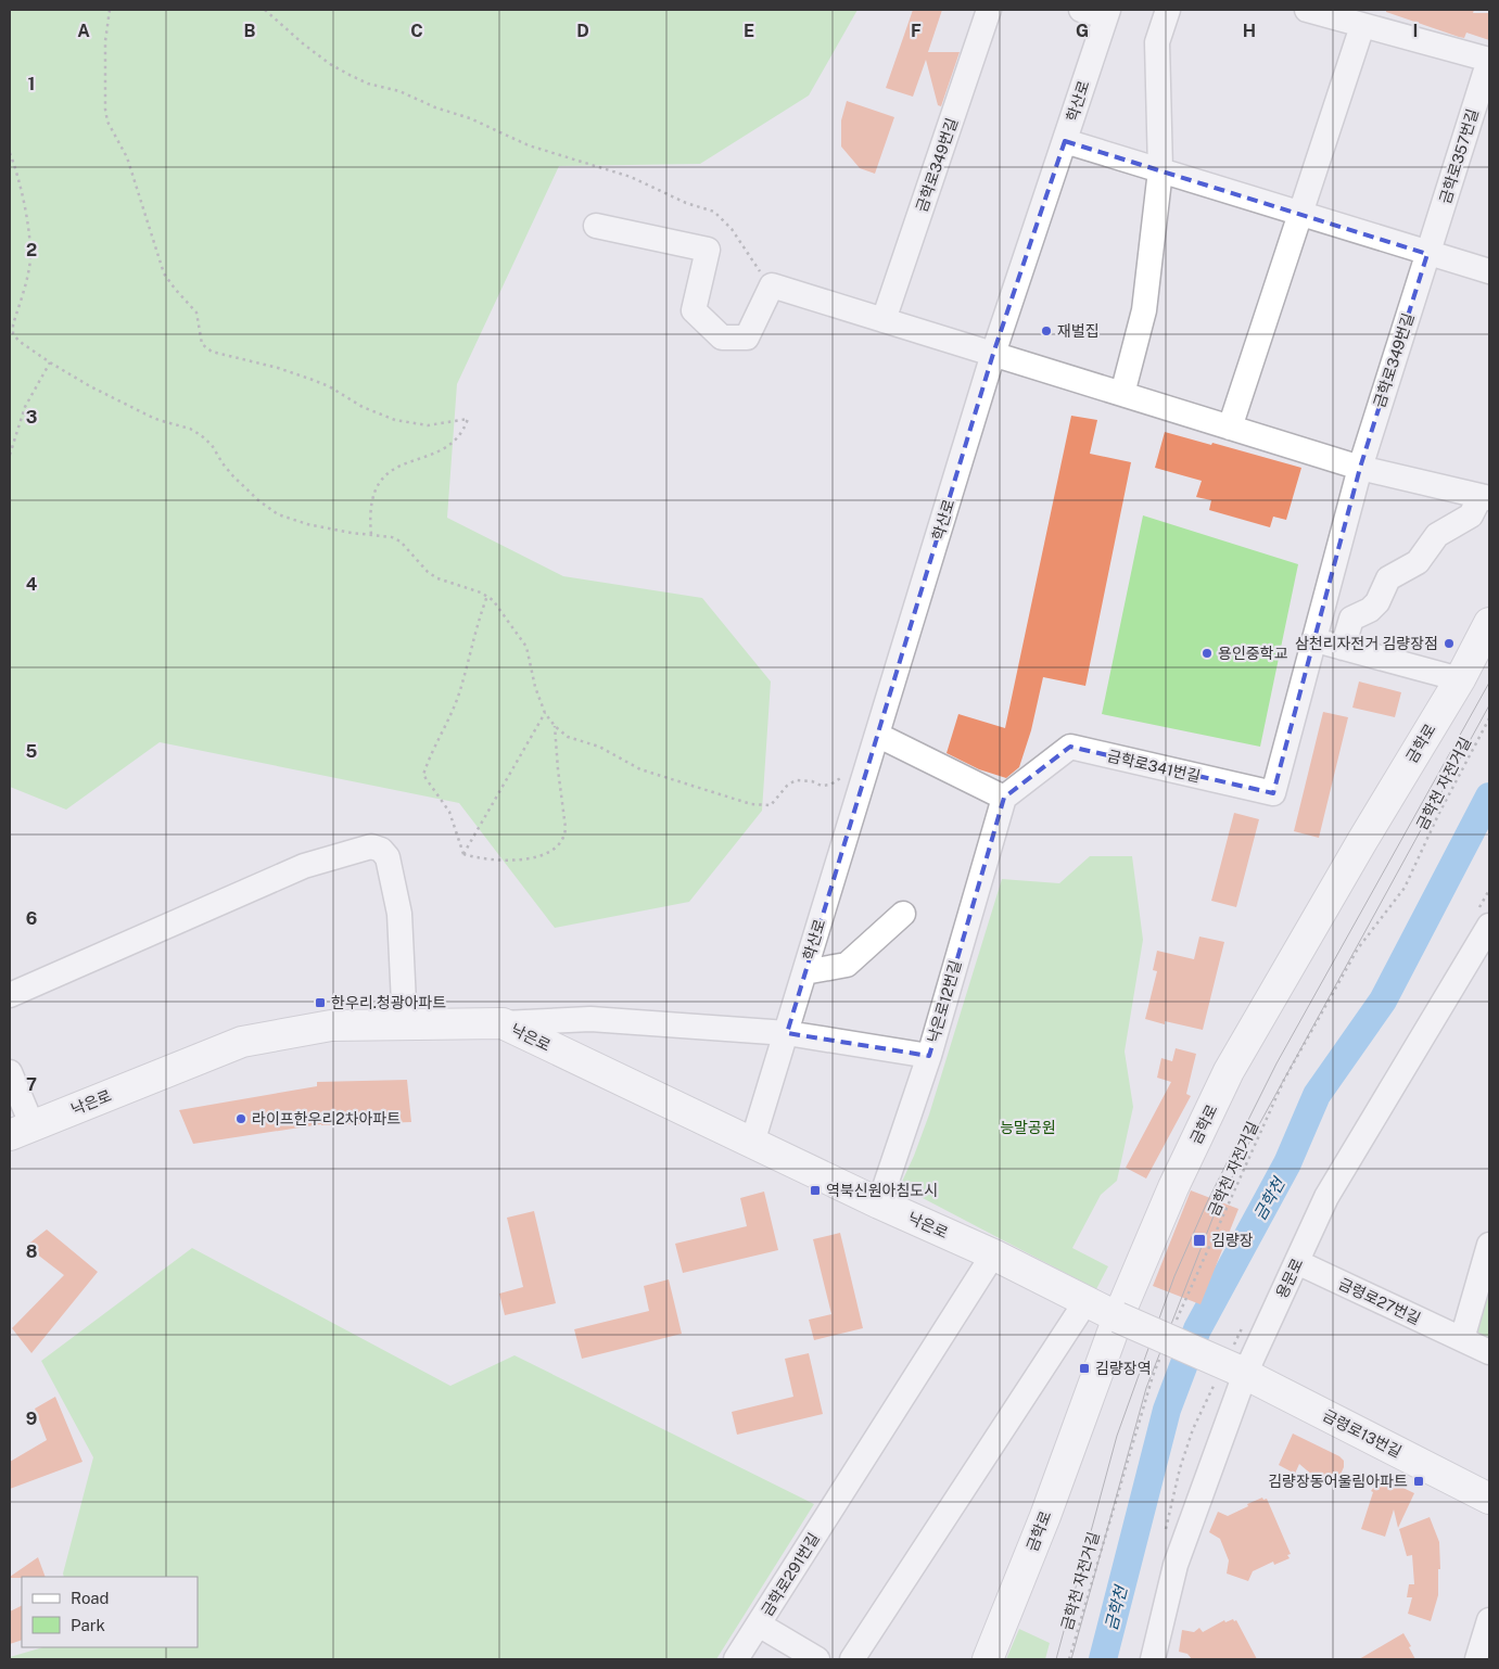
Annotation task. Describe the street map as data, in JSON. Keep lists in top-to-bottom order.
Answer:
{
  "streets": {
    "main road": ["금학로", "낙은로", "금령로13번길"],
    "street": [
      "학산로",
      "금학로357번길",
      "금학로349번길",
      "금학로341번길",
      "낙은로12번길",
      "용문로",
      "금령로27번길",
      "금학로291번길"
    ],
    "path": ["금학천 자전거길"]
  },
  "crossings": [
    ["학산로", "낙은로"],
    ["금학로357번길", "금학로349번길"],
    ["금학로349번길", "금학로341번길"],
    ["금학로", "낙은로"],
    ["금학로", "금령로13번길"],
    ["금학로341번길", "낙은로12번길"],
    ["낙은로12번길", "낙은로"],
    ["낙은로", "금령로13번길"],
    ["낙은로", "금학로291번길"],
    ["용문로", "금령로27번길"],
    ["용문로", "금령로13번길"]
  ],
  "water": ["금학천"],
  "parks": ["능말공원"],
  "places": {
    "other": [
      "재벌집",
      "삼천리자전거 김량장점",
      "용인중학교",
      "라이프한우리2차아파트"
    ],
    "transit": [
      "한우리.청광아파트",
      "역북신원아침도시",
      "김량장",
      "김량장역",
      "김량장동어울림아파트"
    ]
  },
  "legend": ["Road", "Park"],
  "grid": {
    "columns": [
      "A",
      "B",
      "C",
      "D",
      "E",
      "F",
      "G",
      "H",
      "I"
    ],
    "rows": [
      "1",
      "2",
      "3",
      "4",
      "5",
      "6",
      "7",
      "8",
      "9"
    ]
  }
}
